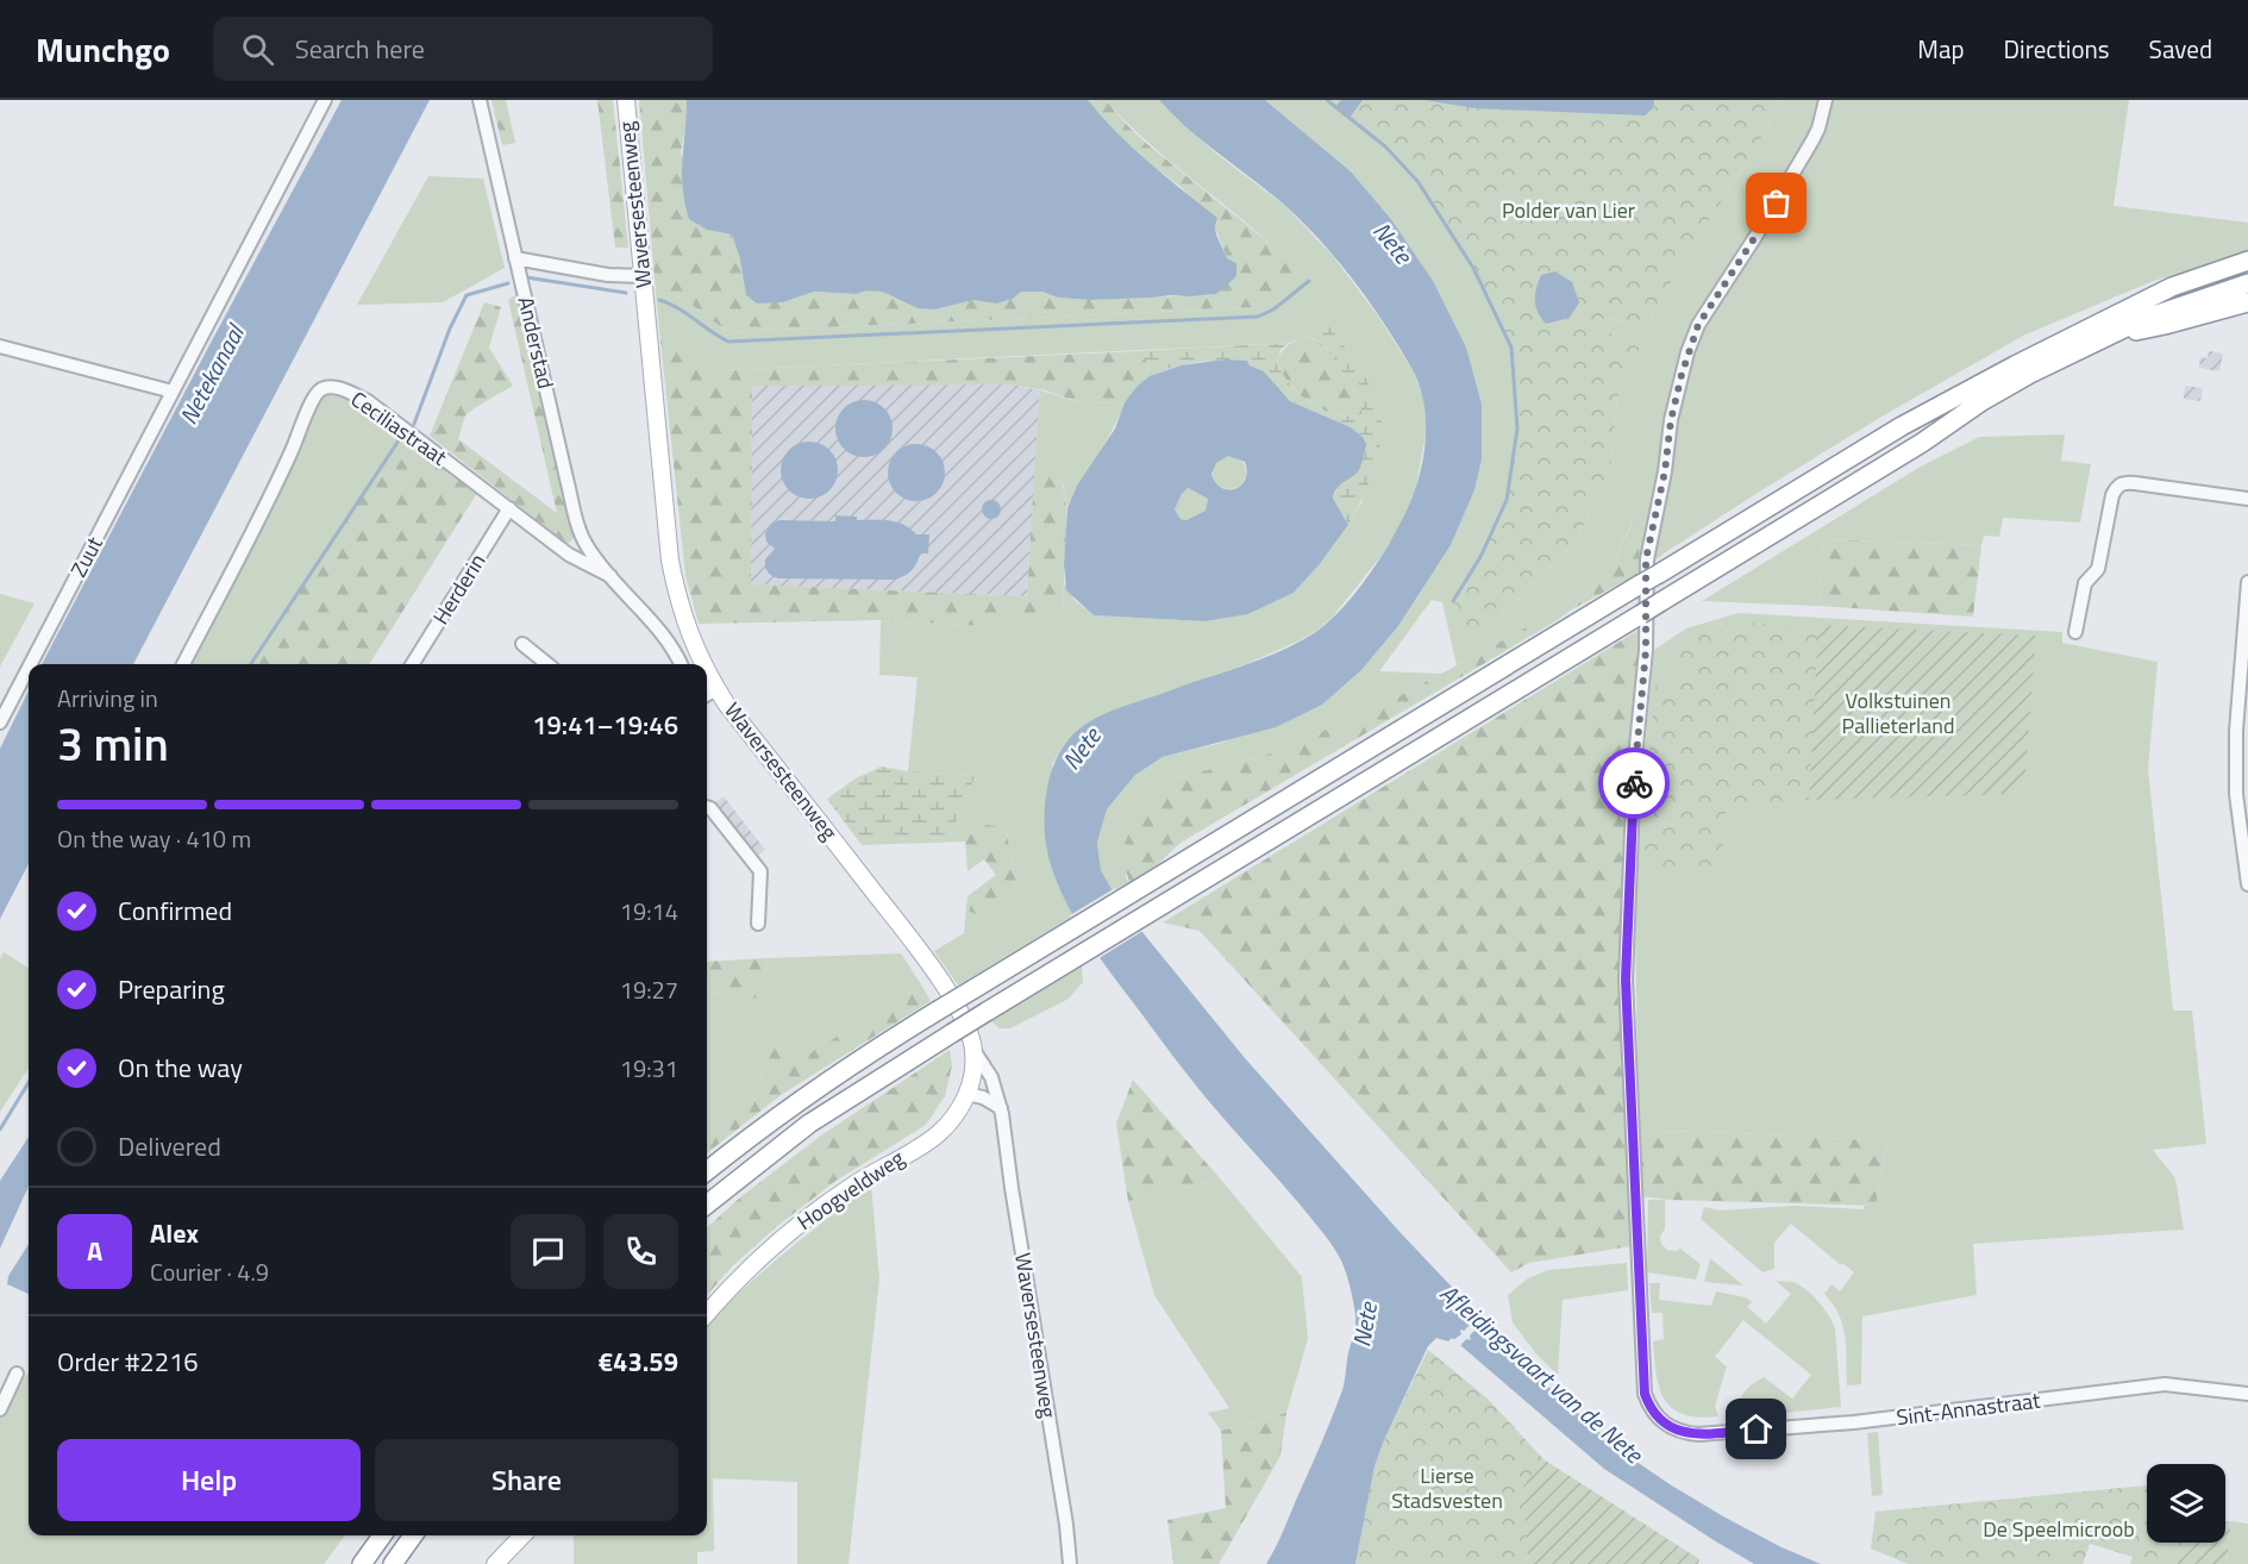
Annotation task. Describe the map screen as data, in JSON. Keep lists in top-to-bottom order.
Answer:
{
  "streets": {
    "main road": ["Waversesteenweg", "Hoogveldweg"],
    "street": [
      "Anderstad",
      "Ceciliastraat",
      "Zuut",
      "Herderin",
      "Sint-Annastraat"
    ]
  },
  "crossings": [
    ["Waversesteenweg", "Hoogveldweg"],
    ["Anderstad", "Ceciliastraat"],
    ["Ceciliastraat", "Herderin"]
  ],
  "water": ["Nete", "Netekanaal", "Afleidingsvaart van de Nete"],
  "parks": [
    "Polder van Lier",
    "Volkstuinen Pallieterland",
    "Lierse Stadsvesten",
    "De Speelmicroob"
  ],
  "page": {
    "header": "Munchgo",
    "search": "Search here",
    "nav": ["Map", "Directions", "Saved"],
    "heading": ["3 min", "Arriving in", "19:41–19:46"],
    "panel": [
      "Alex",
      "Courier · 4.9",
      "Order #2216",
      "€43.59"
    ],
    "bar": "On the way · 410 m",
    "list": [
      ["Confirmed", "19:14"],
      ["Preparing", "19:27"],
      ["On the way", "19:31"],
      "Delivered"
    ],
    "round": "A",
    "buttons": ["Help", "Share"]
  }
}
